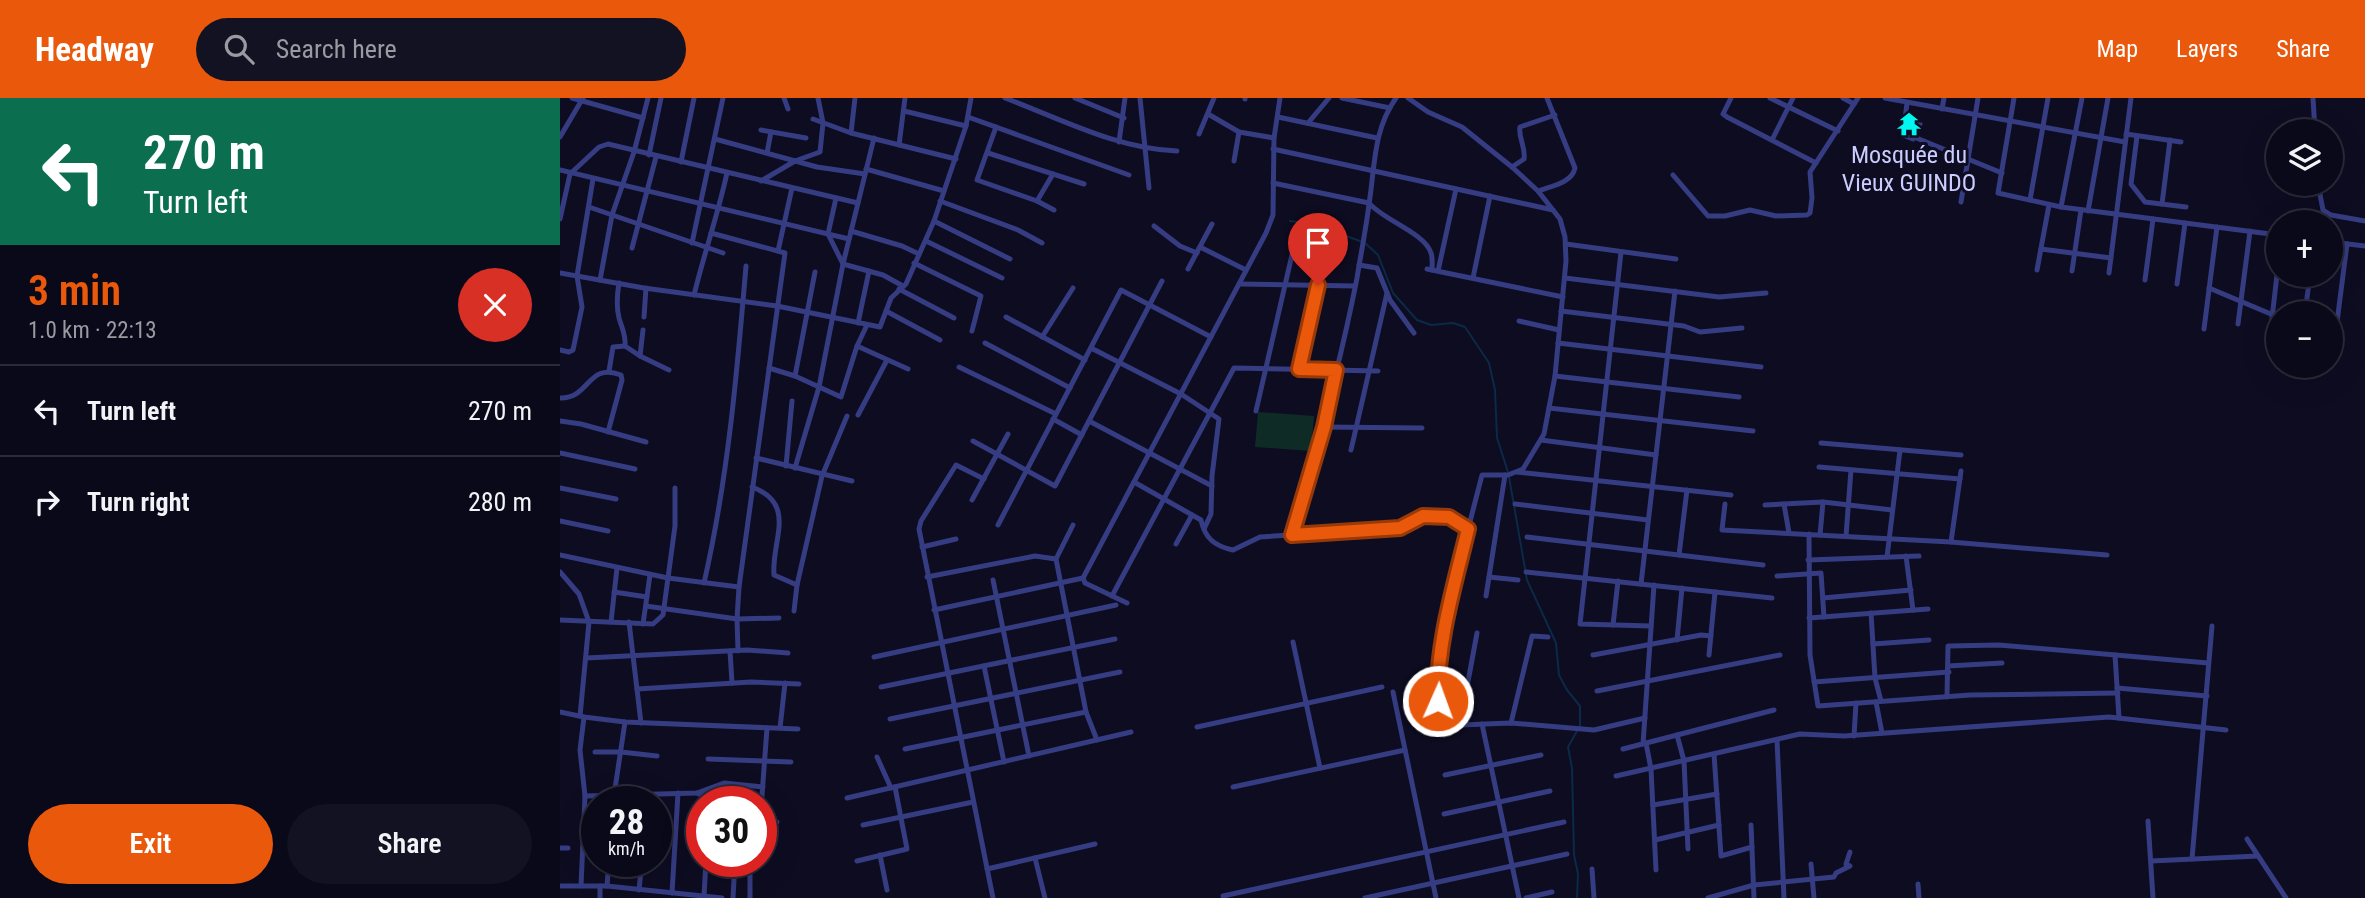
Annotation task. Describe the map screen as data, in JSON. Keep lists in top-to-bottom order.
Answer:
{
  "places": {
    "temple": ["Mosquée du Vieux GUINDO"]
  },
  "page": {
    "header": "Headway",
    "search": "Search here",
    "nav": ["Map", "Layers", "Share"],
    "turn": ["270 m", "Turn left"],
    "map_buttons": ["+", "−"],
    "heading": ["3 min", "1.0 km · 22:13"],
    "list": [
      {
        "name": "Turn left",
        "value": "270 m"
      },
      {
        "name": "Turn right",
        "value": "280 m"
      }
    ],
    "speed": "28 km/h",
    "limit": "30",
    "buttons": ["Exit", "Share"]
  }
}
